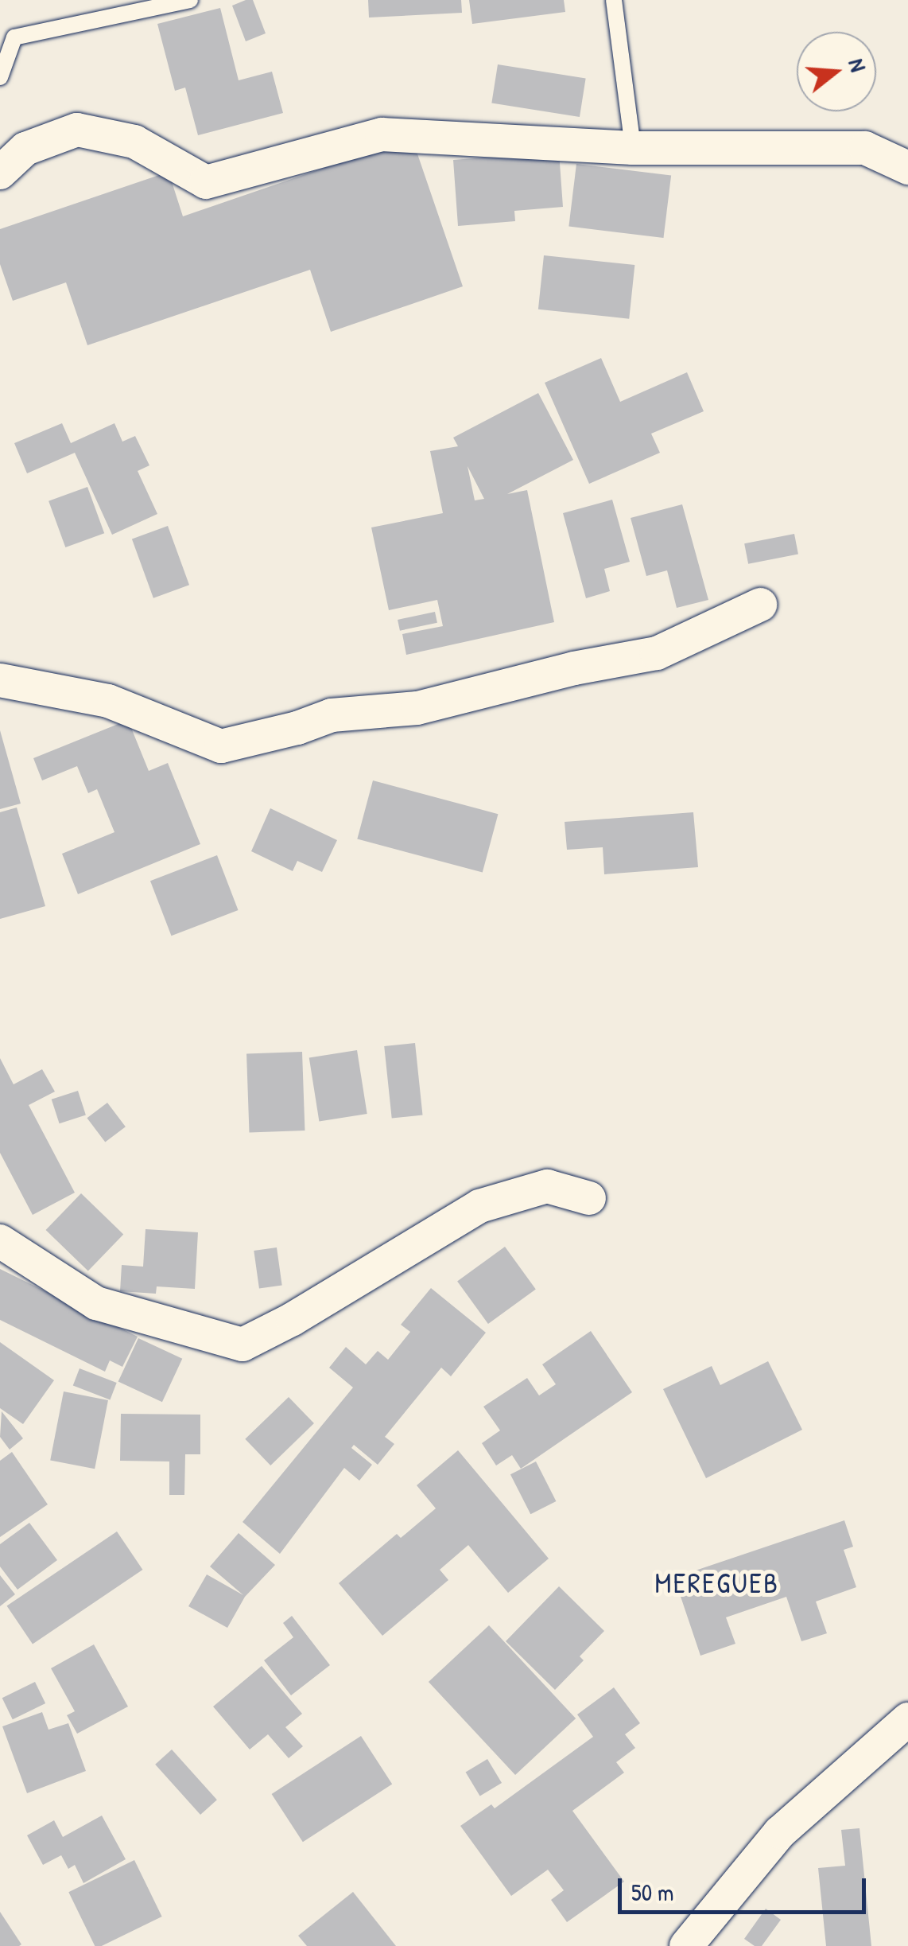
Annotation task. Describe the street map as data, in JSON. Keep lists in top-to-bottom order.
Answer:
{
  "districts": ["MEREGUEB"],
  "scale_bar": "50 m",
  "north": "right"
}
